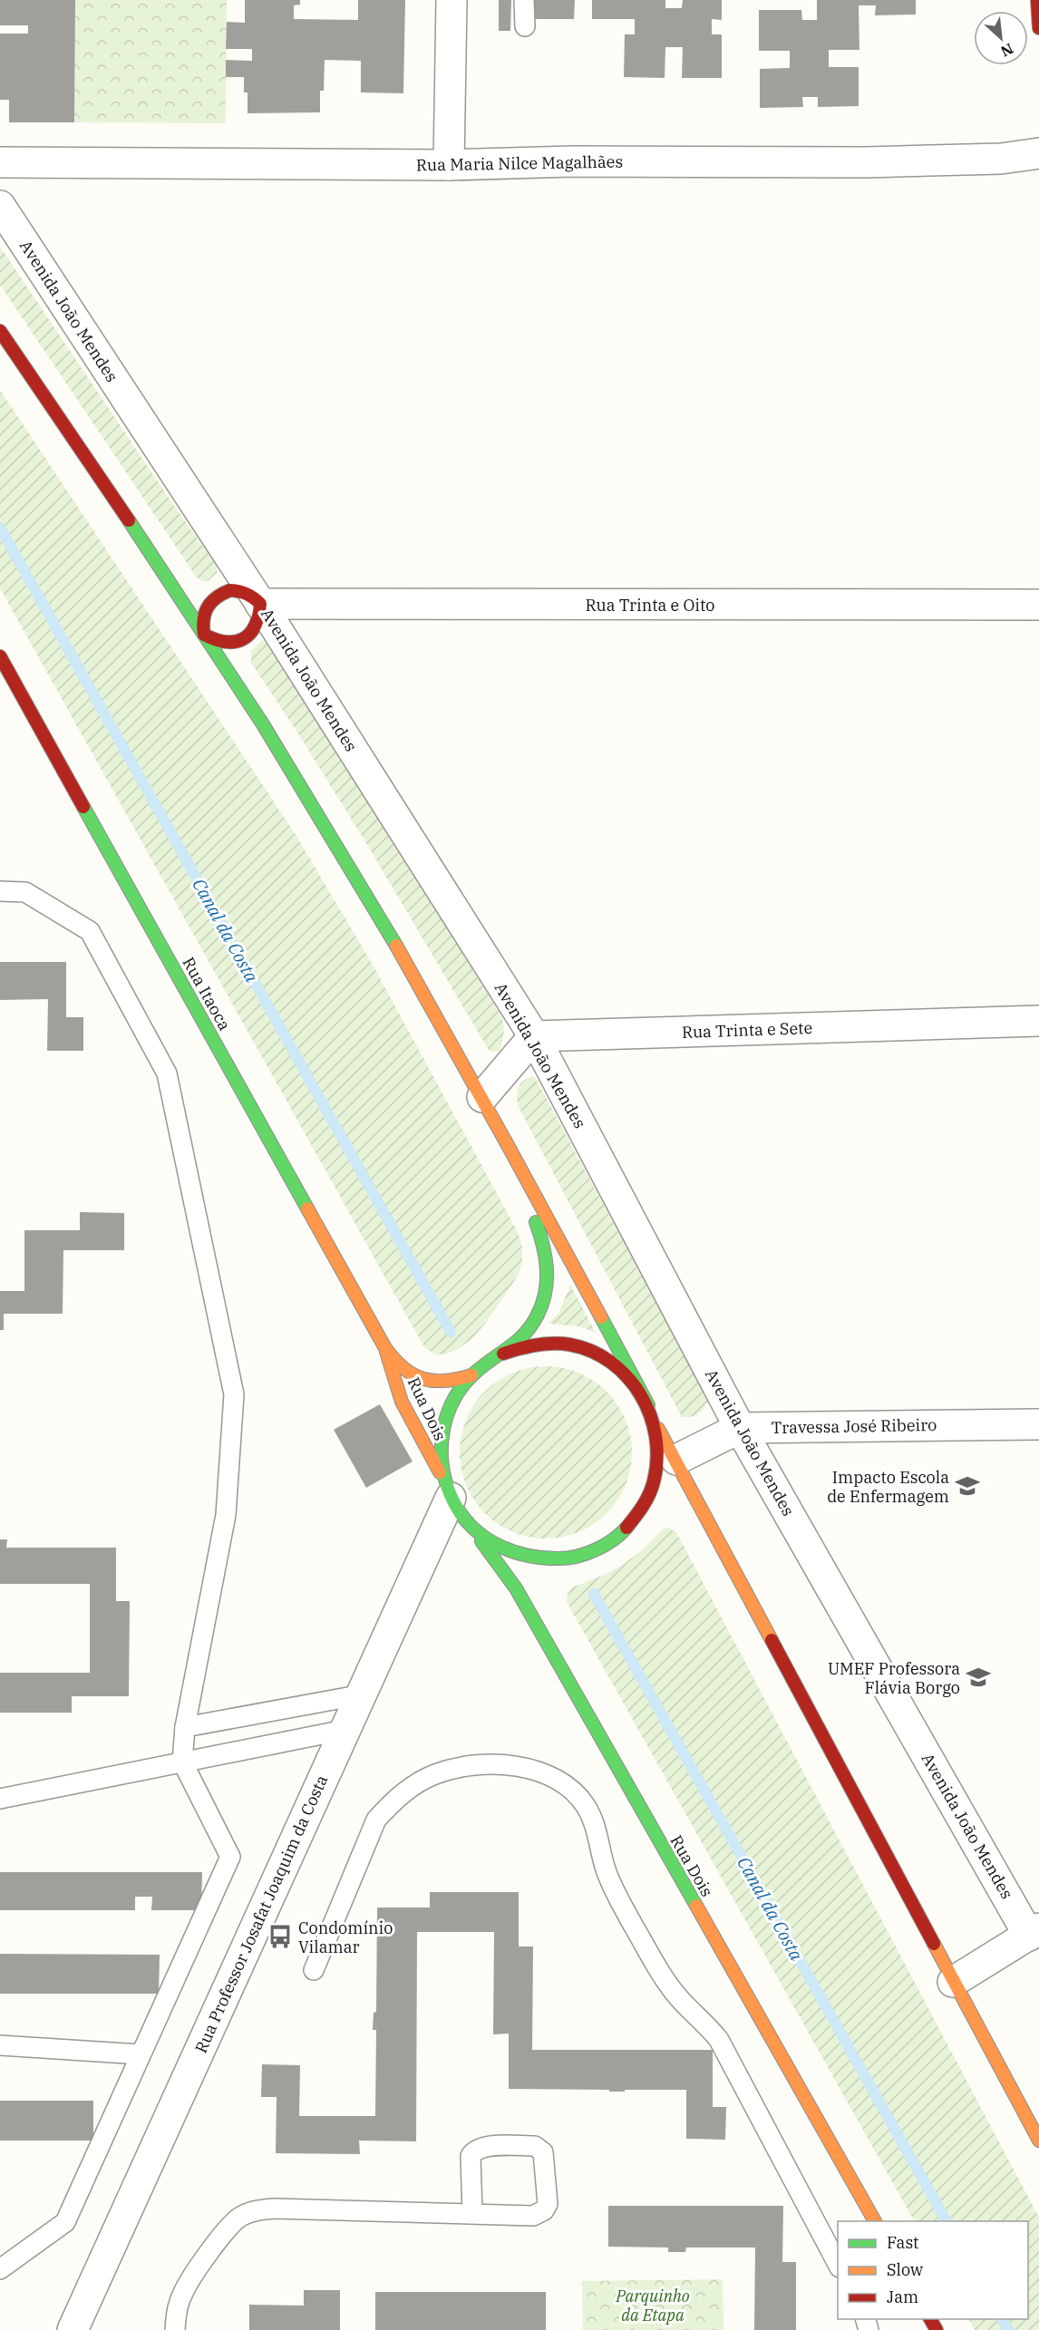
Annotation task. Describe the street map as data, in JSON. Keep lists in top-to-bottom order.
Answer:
{
  "streets": {
    "main road": ["Rua Itaoca", "Rua Dois"],
    "street": [
      "Rua Maria Nilce Magalhães",
      "Avenida João Mendes",
      "Rua Trinta e Oito",
      "Rua Trinta e Sete",
      "Travessa José Ribeiro",
      "Rua Professor Josafat Joaquim da Costa"
    ]
  },
  "crossings": [
    ["Avenida João Mendes", "Rua Trinta e Oito"],
    ["Avenida João Mendes", "Rua Trinta e Sete"],
    ["Avenida João Mendes", "Travessa José Ribeiro"],
    ["Rua Itaoca", "Rua Dois"],
    ["Rua Dois", "Rua Professor Josafat Joaquim da Costa"]
  ],
  "water": ["Canal da Costa"],
  "parks": ["Parquinho da Etapa"],
  "places": {
    "school or university": ["Impacto Escola de Enfermagem", "UMEF Professora Flávia Borgo"],
    "bus stop": ["Condomínio Vilamar"]
  },
  "legend": ["Fast", "Slow", "Jam"],
  "north": "bottom right"
}
